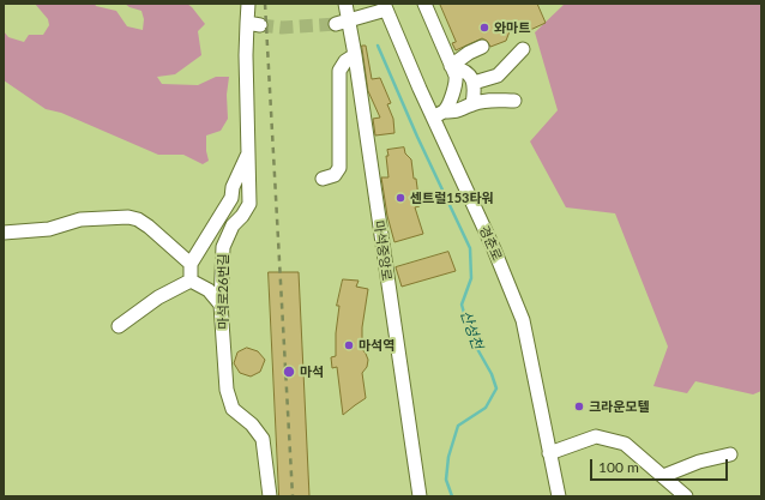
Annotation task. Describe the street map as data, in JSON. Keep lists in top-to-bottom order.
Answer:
{
  "streets": {
    "street": ["경춘로", "마석중앙로", "마석로26번길"]
  },
  "water": ["산성천"],
  "places": [
    "와마트",
    "센트럴153타워",
    "마석역",
    "마석",
    "크라운모텔"
  ],
  "scale_bar": "100 m"
}
